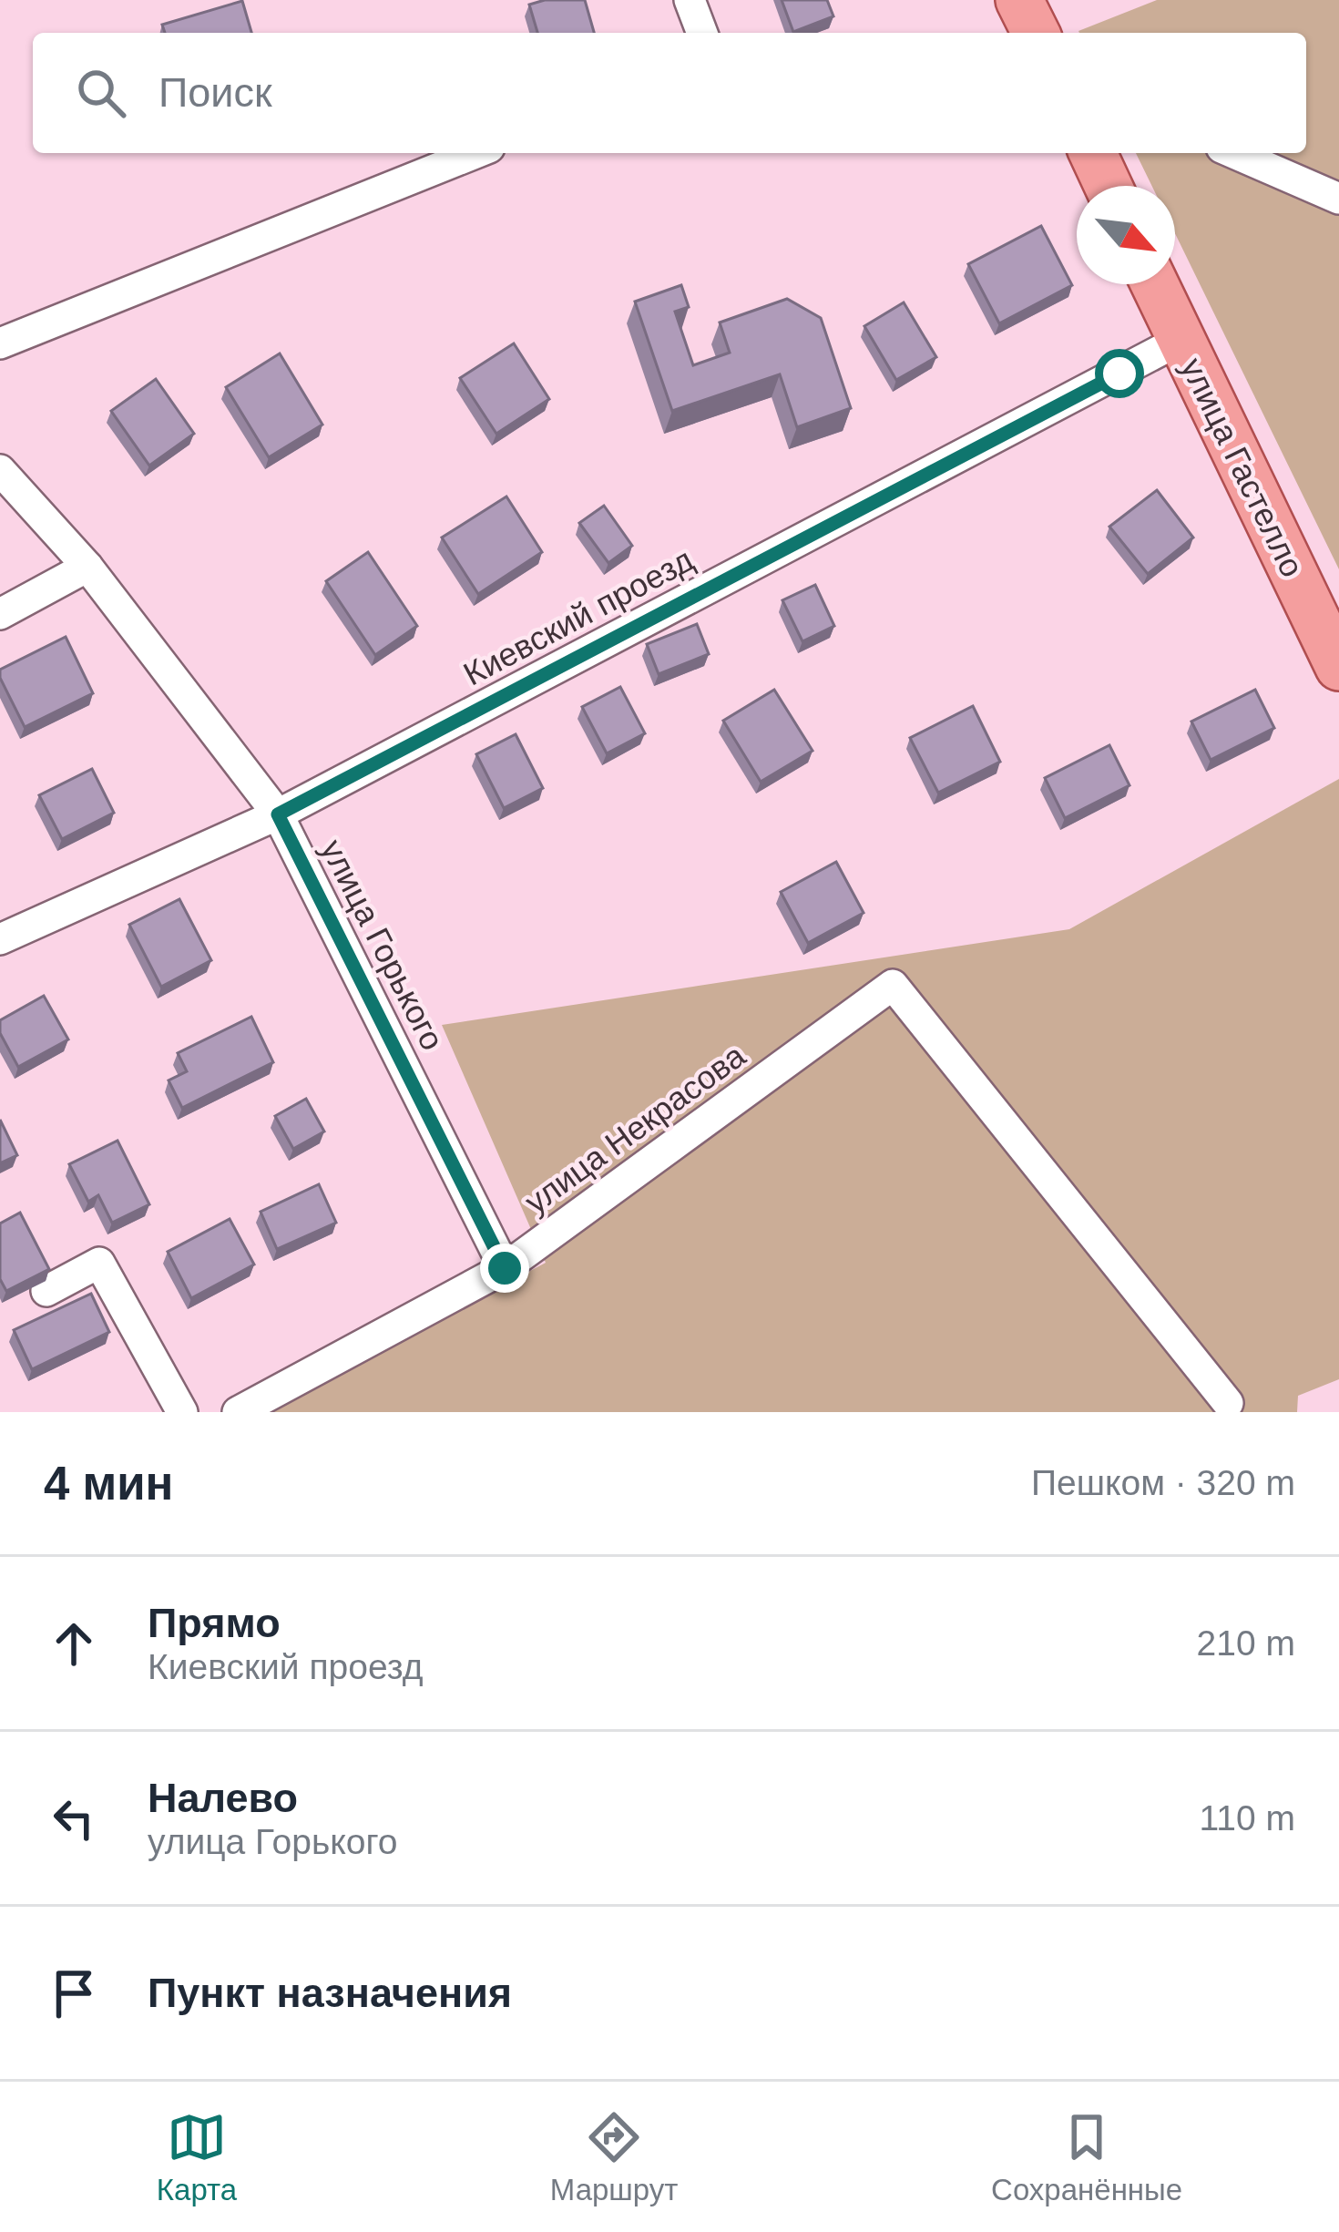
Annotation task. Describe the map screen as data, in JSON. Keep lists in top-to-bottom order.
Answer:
{
  "streets": {
    "main road": ["улица Гастелло"],
    "street": ["Киевский проезд", "улица Горького", "улица Некрасова"]
  },
  "crossings": [
    ["улица Гастелло", "Киевский проезд"],
    ["Киевский проезд", "улица Горького"],
    ["улица Горького", "улица Некрасова"]
  ],
  "north": "bottom right",
  "page": {
    "search": "Поиск",
    "heading": ["4 мин", "Пешком · 320 m"],
    "list": [
      ["Прямо", "Киевский проезд", "210 m"],
      ["Налево", "улица Горького", "110 m"],
      "Пункт назначения"
    ],
    "nav": ["Карта", "Маршрут", "Сохранённые"]
  }
}
